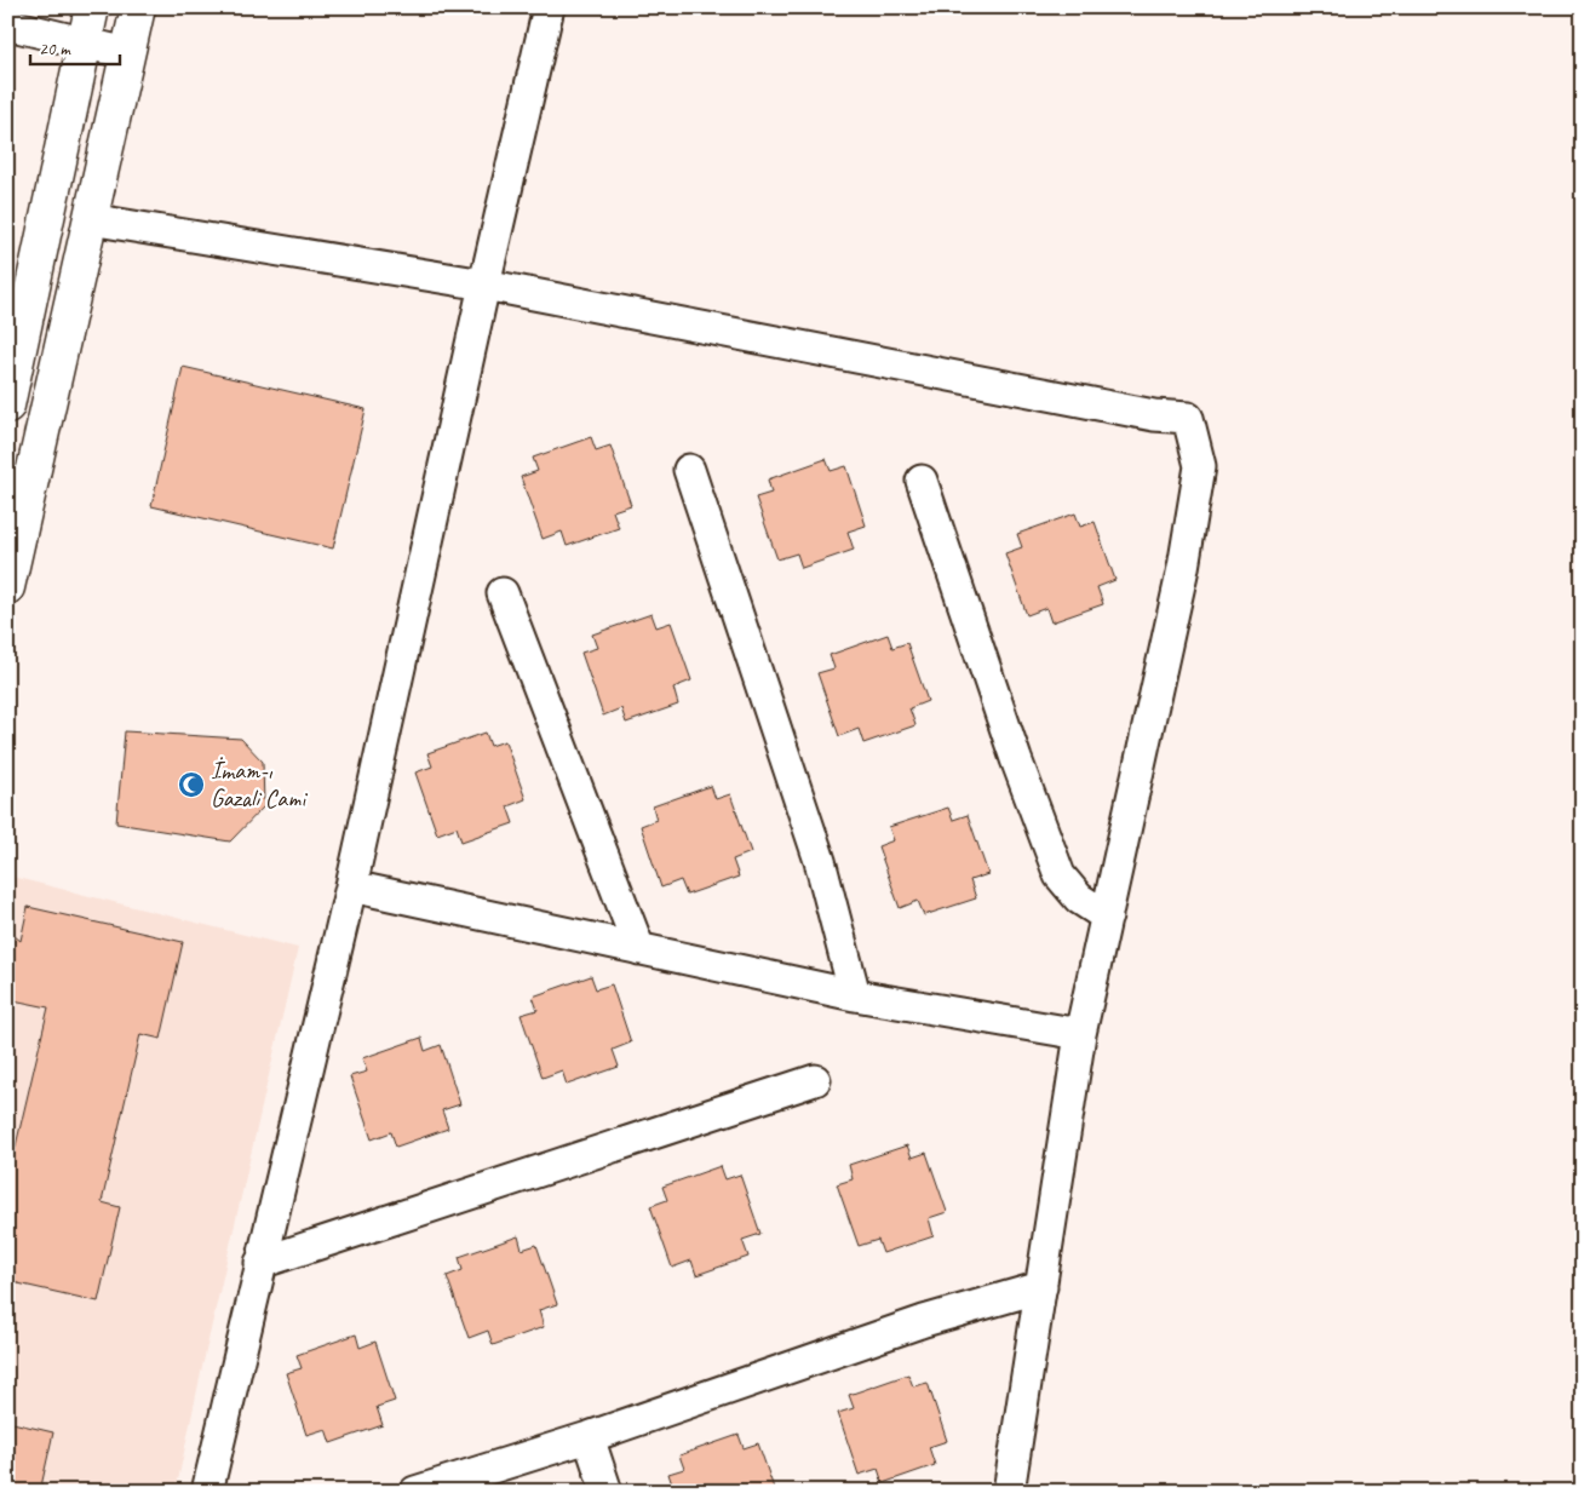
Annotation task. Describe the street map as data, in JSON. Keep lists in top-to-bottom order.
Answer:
{
  "places": {
    "mosque": ["İmam-ı Gazali Cami"]
  },
  "scale_bar": "20 m"
}
